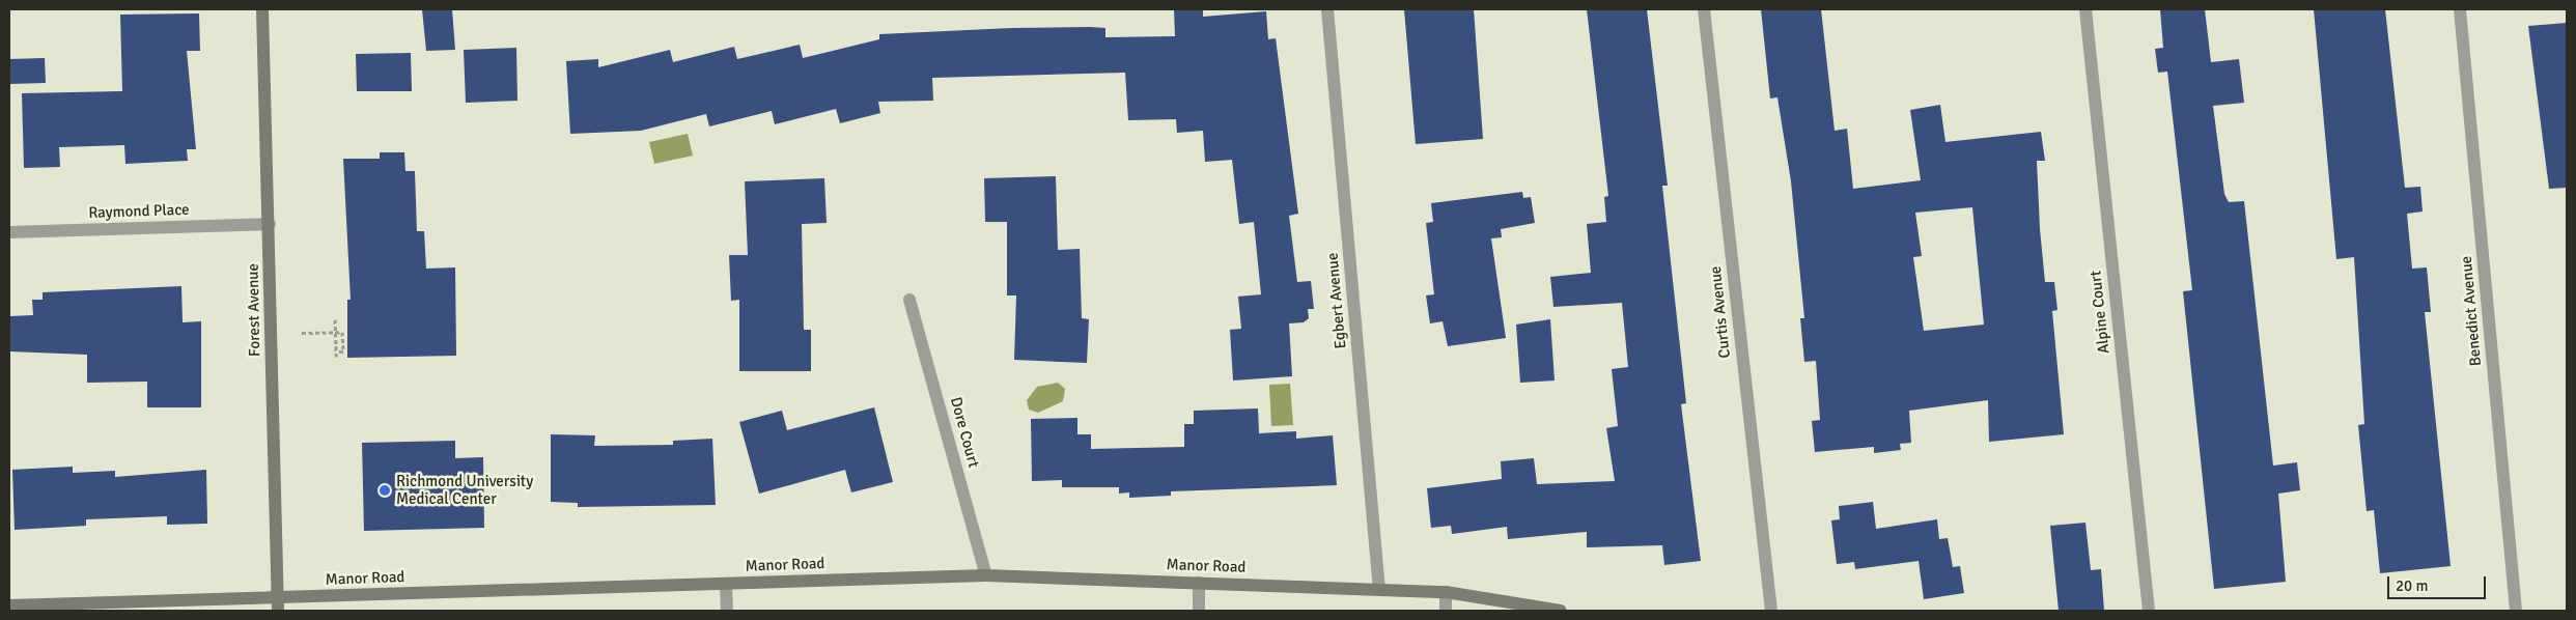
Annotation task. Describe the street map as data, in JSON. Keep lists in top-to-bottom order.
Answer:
{
  "streets": {
    "street": [
      "Raymond Place",
      "Egbert Avenue",
      "Forest Avenue",
      "Benedict Avenue",
      "Curtis Avenue",
      "Alpine Court",
      "Dore Court",
      "Manor Road"
    ]
  },
  "crossings": [
    ["Raymond Place", "Forest Avenue"],
    ["Egbert Avenue", "Manor Road"],
    ["Forest Avenue", "Manor Road"],
    ["Dore Court", "Manor Road"]
  ],
  "places": ["Richmond University Medical Center"],
  "scale_bar": "20 m"
}
